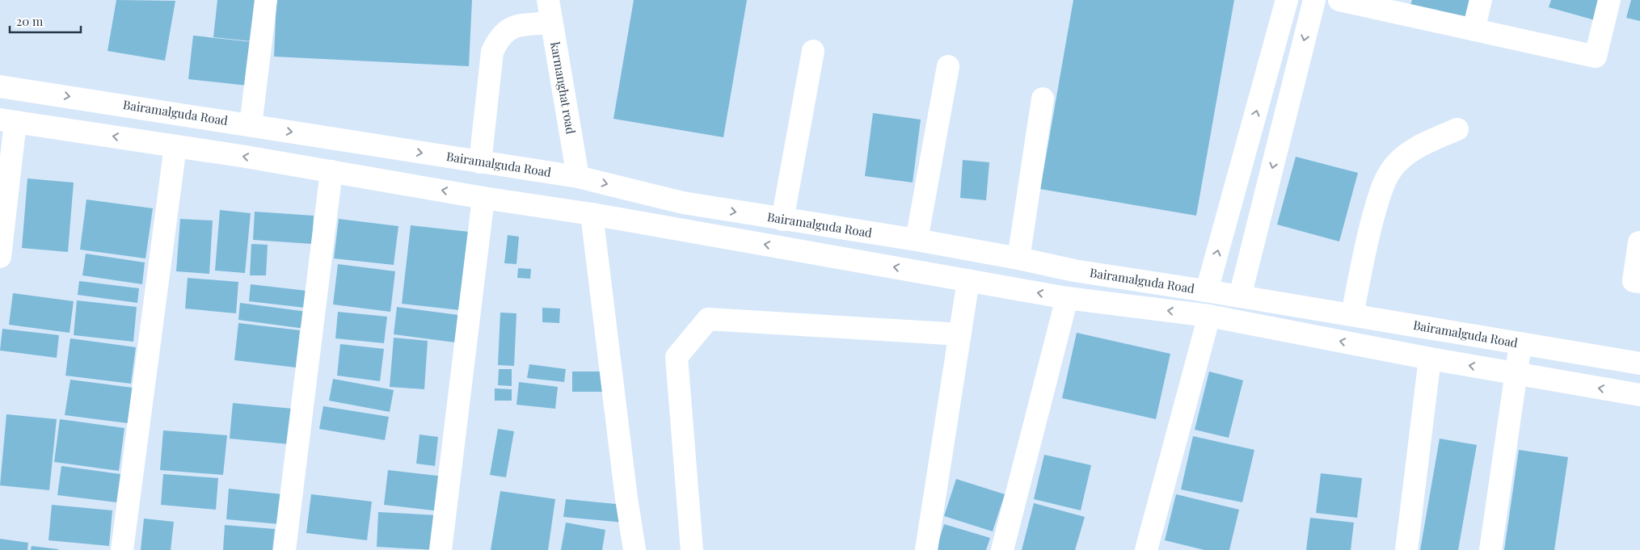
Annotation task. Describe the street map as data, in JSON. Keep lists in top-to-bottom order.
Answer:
{
  "streets": {
    "main road": ["karmanghat road", "Bairamalguda Road"]
  },
  "crossings": [
    ["karmanghat road", "Bairamalguda Road"]
  ],
  "scale_bar": "20 m"
}
